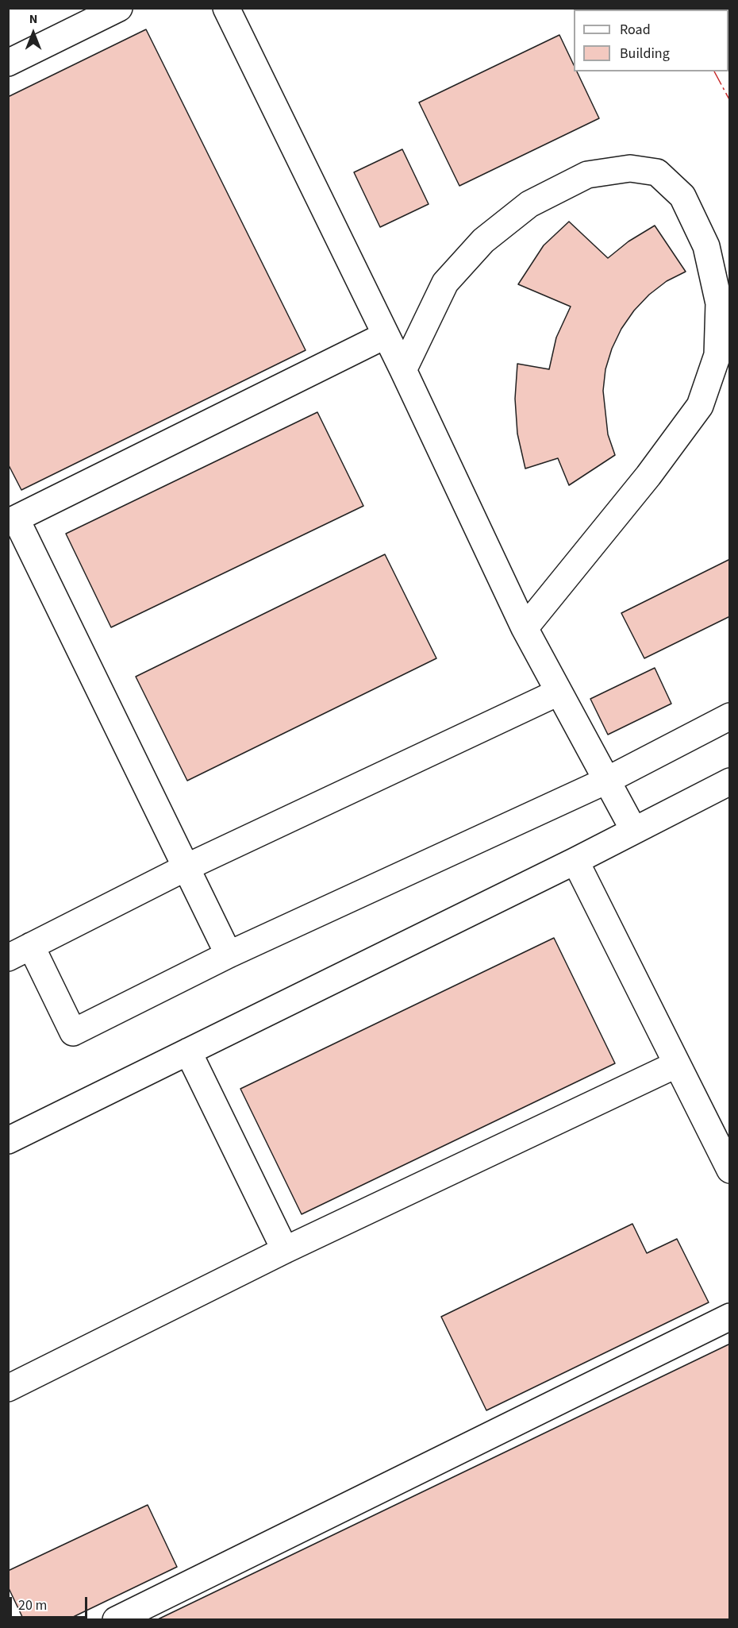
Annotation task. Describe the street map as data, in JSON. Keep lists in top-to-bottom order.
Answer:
{
  "legend": ["Road", "Building"],
  "scale_bar": "20 m",
  "north": "top"
}
